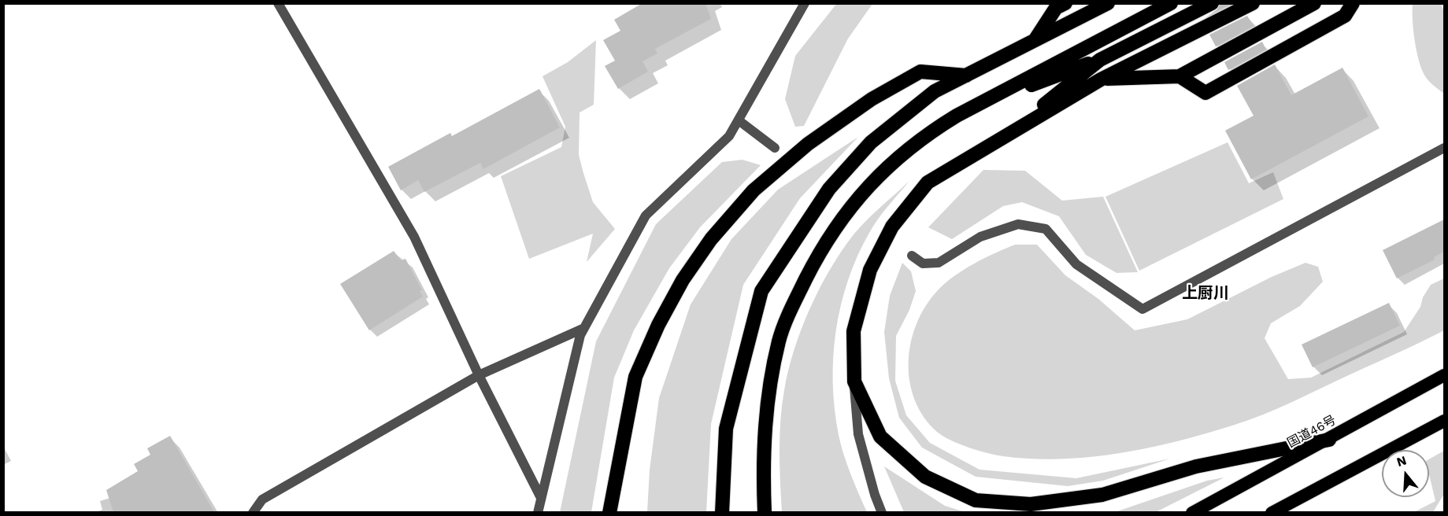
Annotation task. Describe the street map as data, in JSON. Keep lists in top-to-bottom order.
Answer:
{
  "streets": {
    "highway": ["国道46号"]
  },
  "districts": ["上厨川"],
  "north": "top"
}
